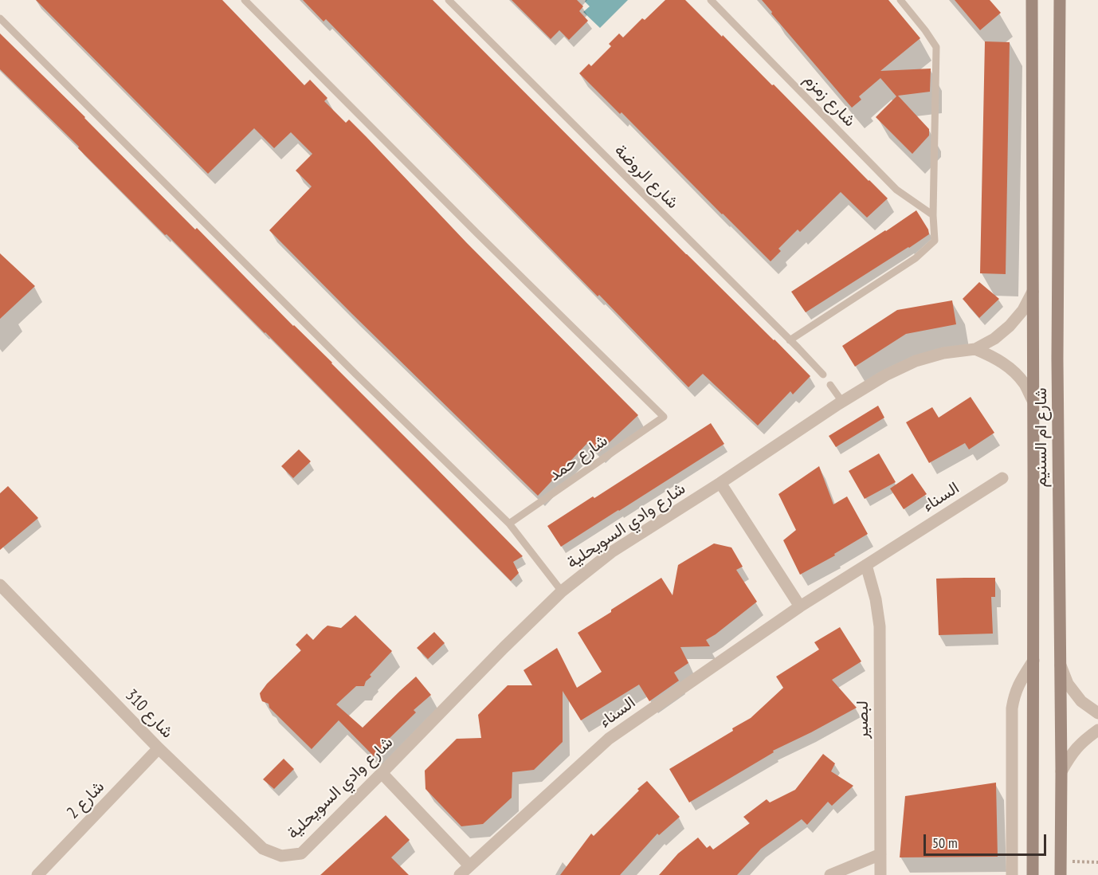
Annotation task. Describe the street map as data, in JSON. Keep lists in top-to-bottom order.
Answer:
{
  "streets": {
    "main road": ["شارع ام السنيم"],
    "street": [
      "السناء",
      "شارع وادي السويحلية",
      "شارع 310",
      "لبصير",
      "شارع 2"
    ],
    "lane": ["شارع زمزم", "شارع الروضة", "شارع حمد"]
  },
  "crossings": [
    ["شارع ام السنيم", "شارع وادي السويحلية"],
    ["السناء", "لبصير"],
    ["شارع وادي السويحلية", "شارع 310"],
    ["شارع 310", "شارع 2"]
  ],
  "scale_bar": "50 m"
}
